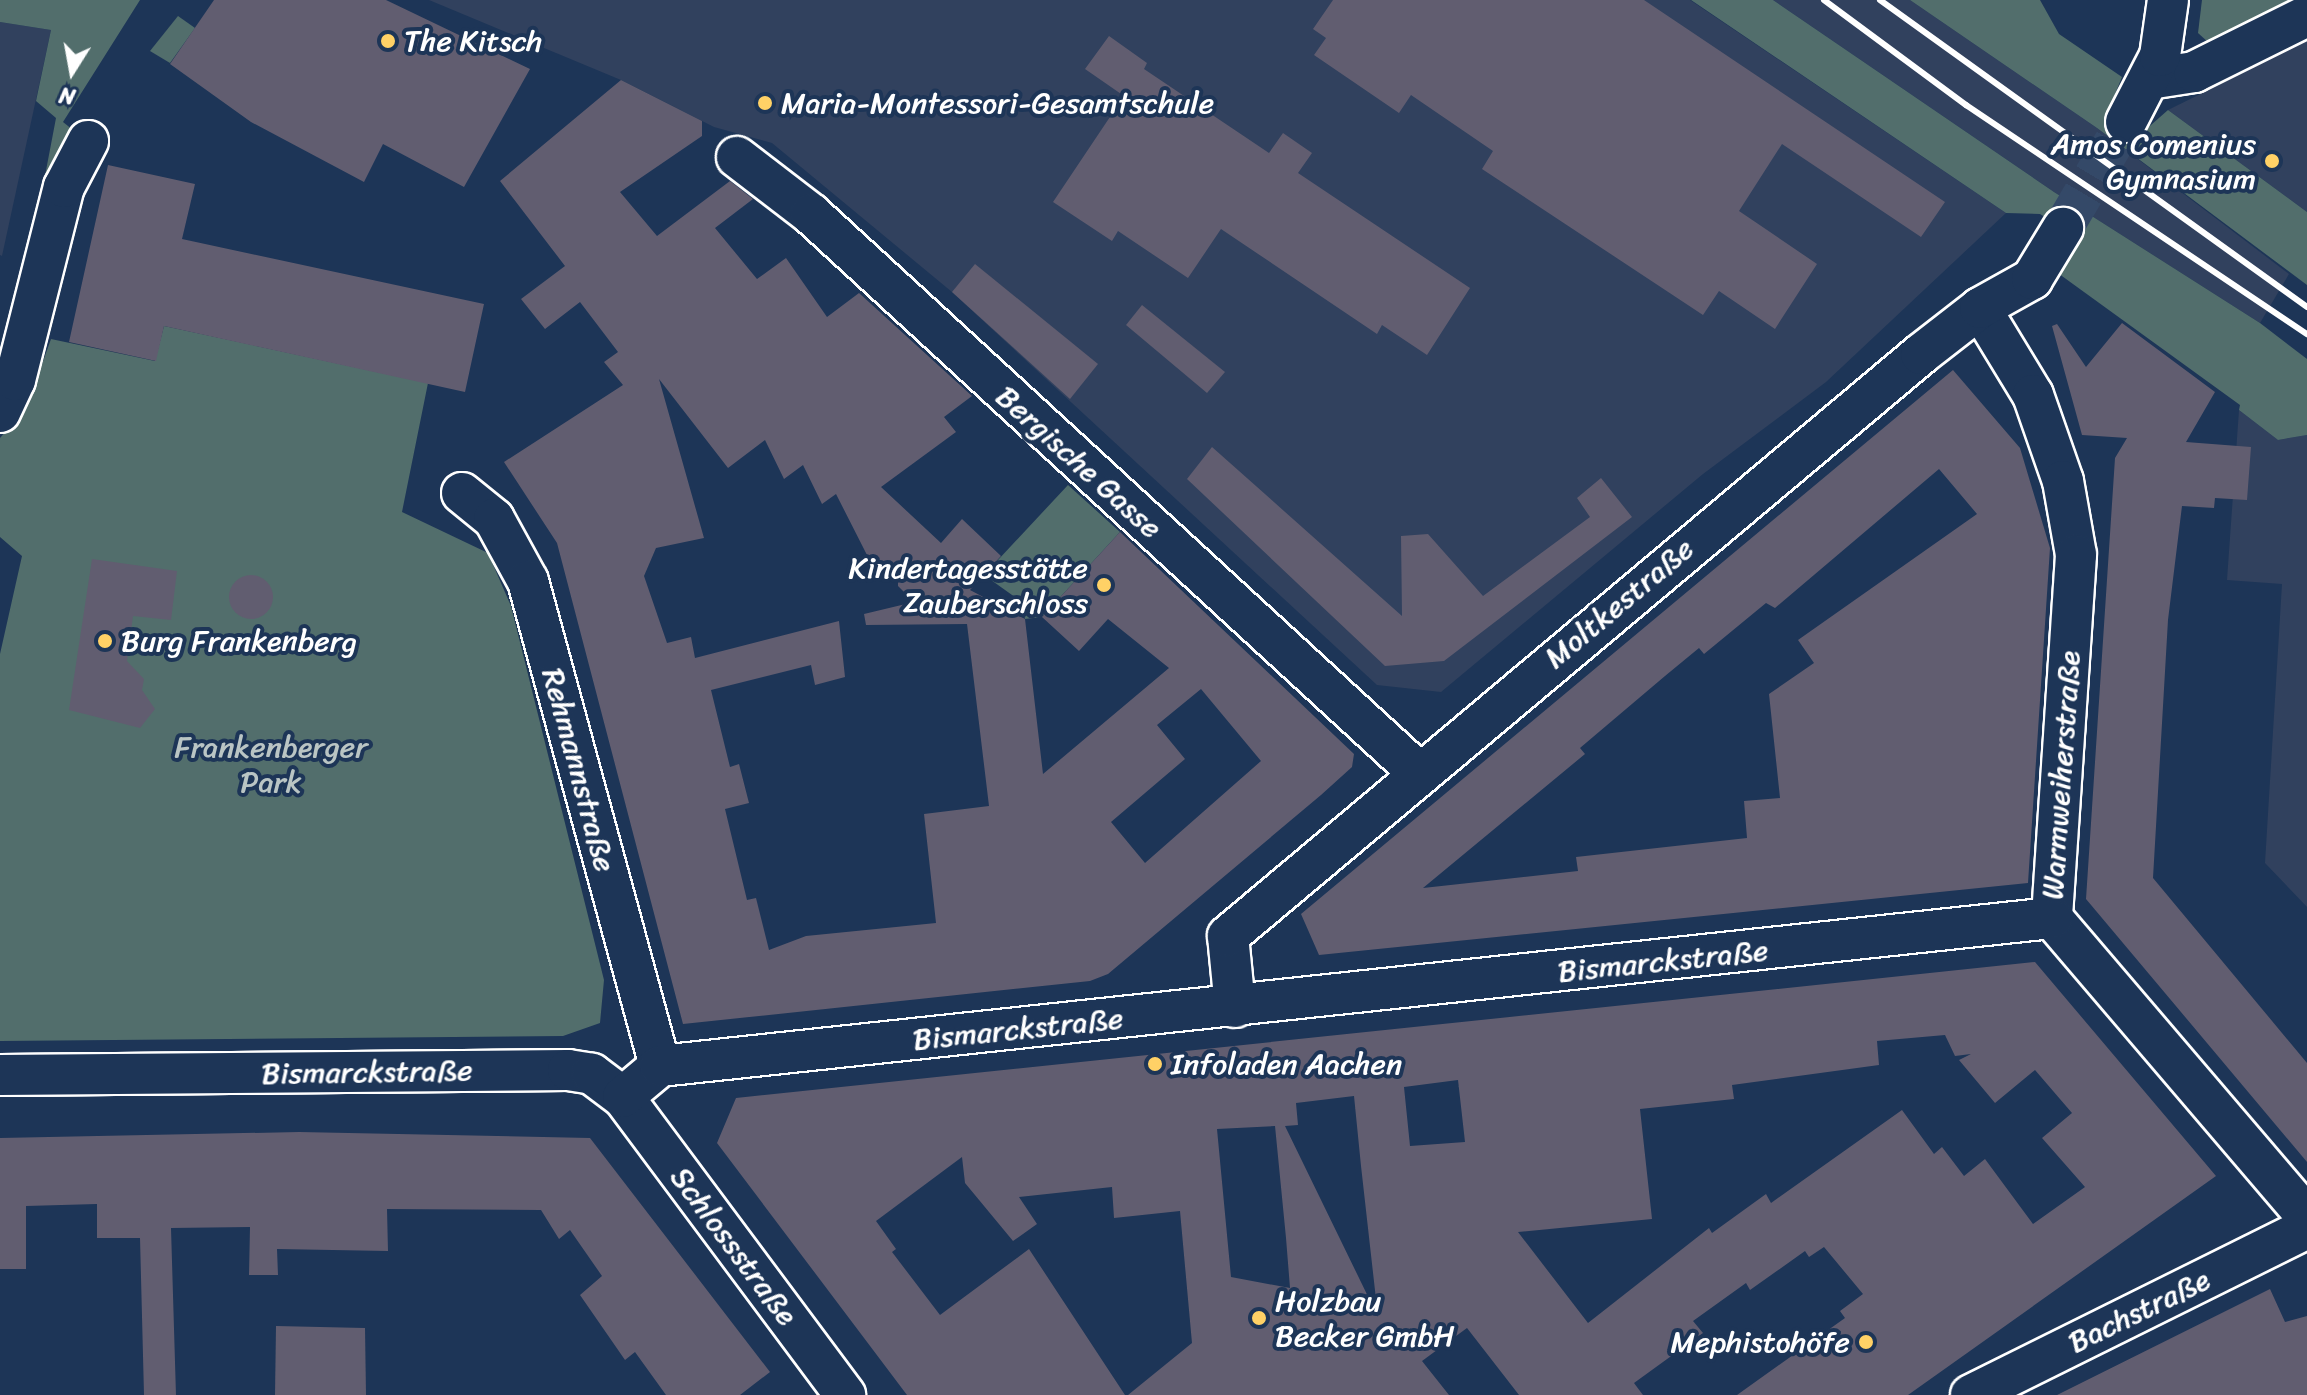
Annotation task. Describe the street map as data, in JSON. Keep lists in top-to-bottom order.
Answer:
{
  "streets": {
    "street": [
      "Bergische Gasse",
      "Moltkestraße",
      "Rehmannstraße",
      "Warmweiherstraße",
      "Bismarckstraße",
      "Schlossstraße",
      "Bachstraße"
    ]
  },
  "crossings": [
    ["Bergische Gasse", "Moltkestraße"],
    ["Moltkestraße", "Warmweiherstraße"],
    ["Moltkestraße", "Bismarckstraße"],
    ["Rehmannstraße", "Bismarckstraße"],
    ["Warmweiherstraße", "Bismarckstraße"],
    ["Bismarckstraße", "Schlossstraße"]
  ],
  "parks": ["Frankenberger Park"],
  "places": [
    "The Kitsch",
    "Maria-Montessori-Gesamtschule",
    "Amos Comenius Gymnasium",
    "Kindertagesstätte Zauberschloss",
    "Burg Frankenberg",
    "Infoladen Aachen",
    "Holzbau Becker GmbH",
    "Mephistohöfe"
  ],
  "north": "bottom"
}
